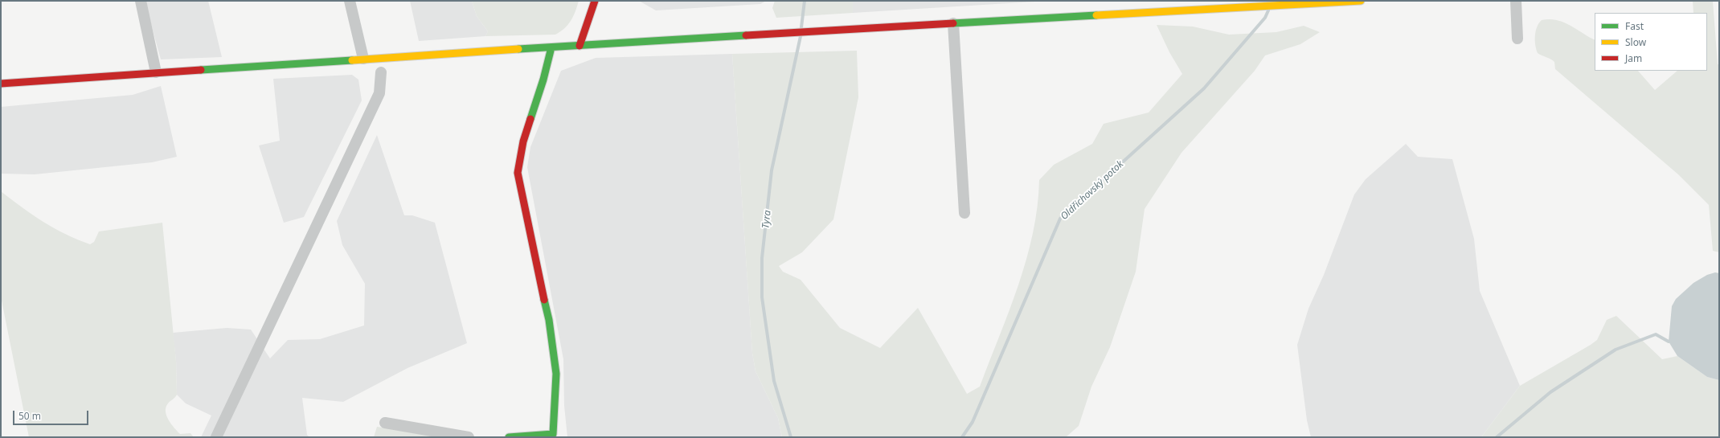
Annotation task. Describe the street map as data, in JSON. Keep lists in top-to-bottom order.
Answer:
{
  "water": ["Oldřichovský potok", "Tyra"],
  "legend": ["Fast", "Slow", "Jam"],
  "scale_bar": "50 m"
}
